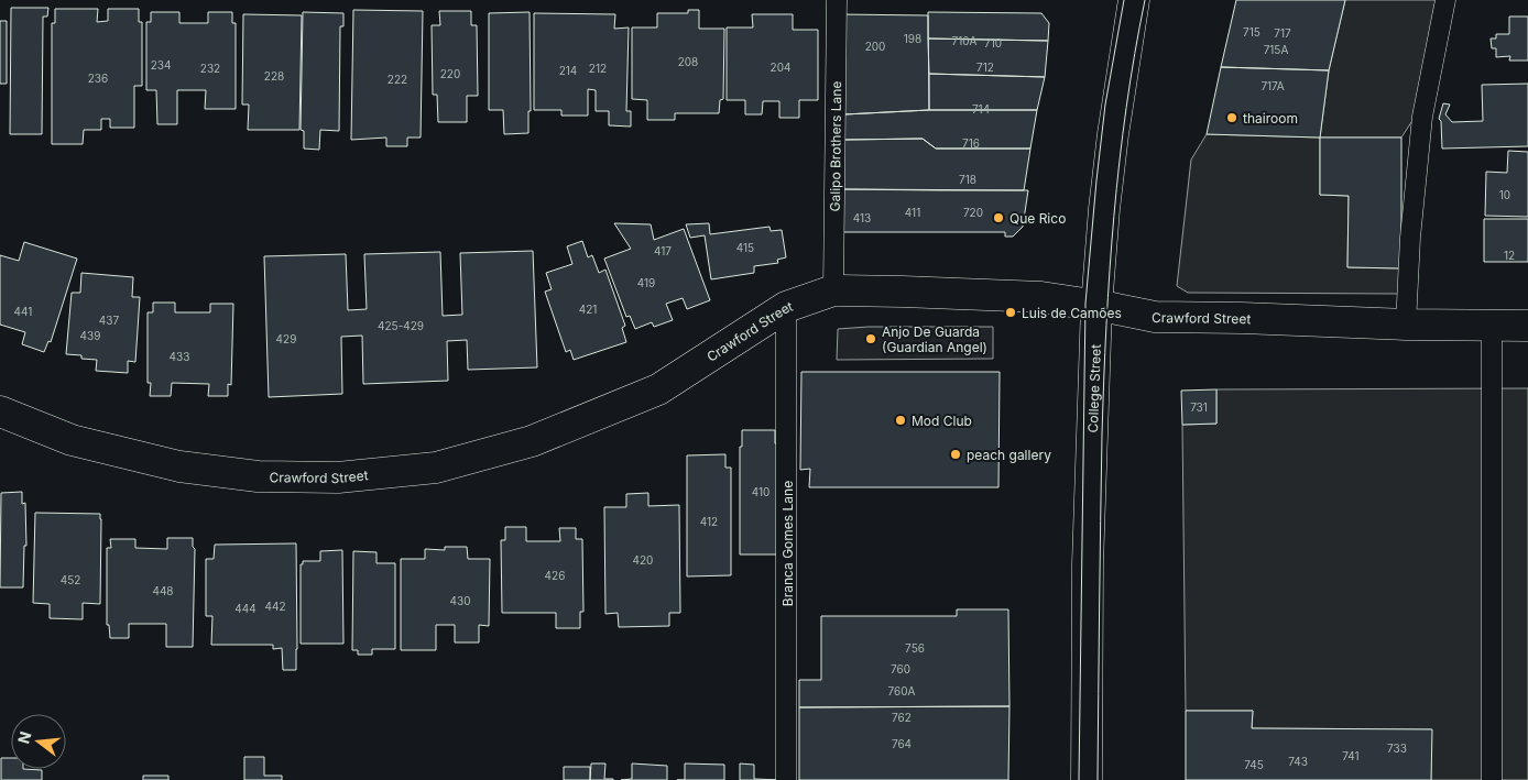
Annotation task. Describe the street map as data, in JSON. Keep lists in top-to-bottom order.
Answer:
{
  "streets": {
    "street": ["Crawford Street", "College Street"],
    "lane": ["Galipo Brothers Lane", "Branca Gomes Lane"]
  },
  "crossings": [
    ["Galipo Brothers Lane", "Crawford Street"],
    ["Crawford Street", "College Street"],
    ["Crawford Street", "Branca Gomes Lane"]
  ],
  "places": [
    "thairoom",
    "Que Rico",
    "Luis de Camões",
    "Anjo De Guarda (Guardian Angel)",
    "Mod Club",
    "peach gallery"
  ],
  "house_numbers": [
    "715",
    "717",
    "198",
    "710A",
    "710",
    "200",
    "715A",
    "208",
    "234",
    "204",
    "712",
    "232",
    "212",
    "214",
    "220",
    "228",
    "236",
    "222",
    "717A",
    "714",
    "716",
    "718",
    "10",
    "411",
    "720",
    "413",
    "415",
    "417",
    "12",
    "419",
    "421",
    "441",
    "437",
    "425-429",
    "439",
    "429",
    "433",
    "731",
    "410",
    "412",
    "420",
    "426",
    "452",
    "448",
    "430",
    "442",
    "444",
    "756",
    "760",
    "760A",
    "762",
    "764",
    "733",
    "741",
    "743",
    "745"
  ],
  "north": "left"
}
